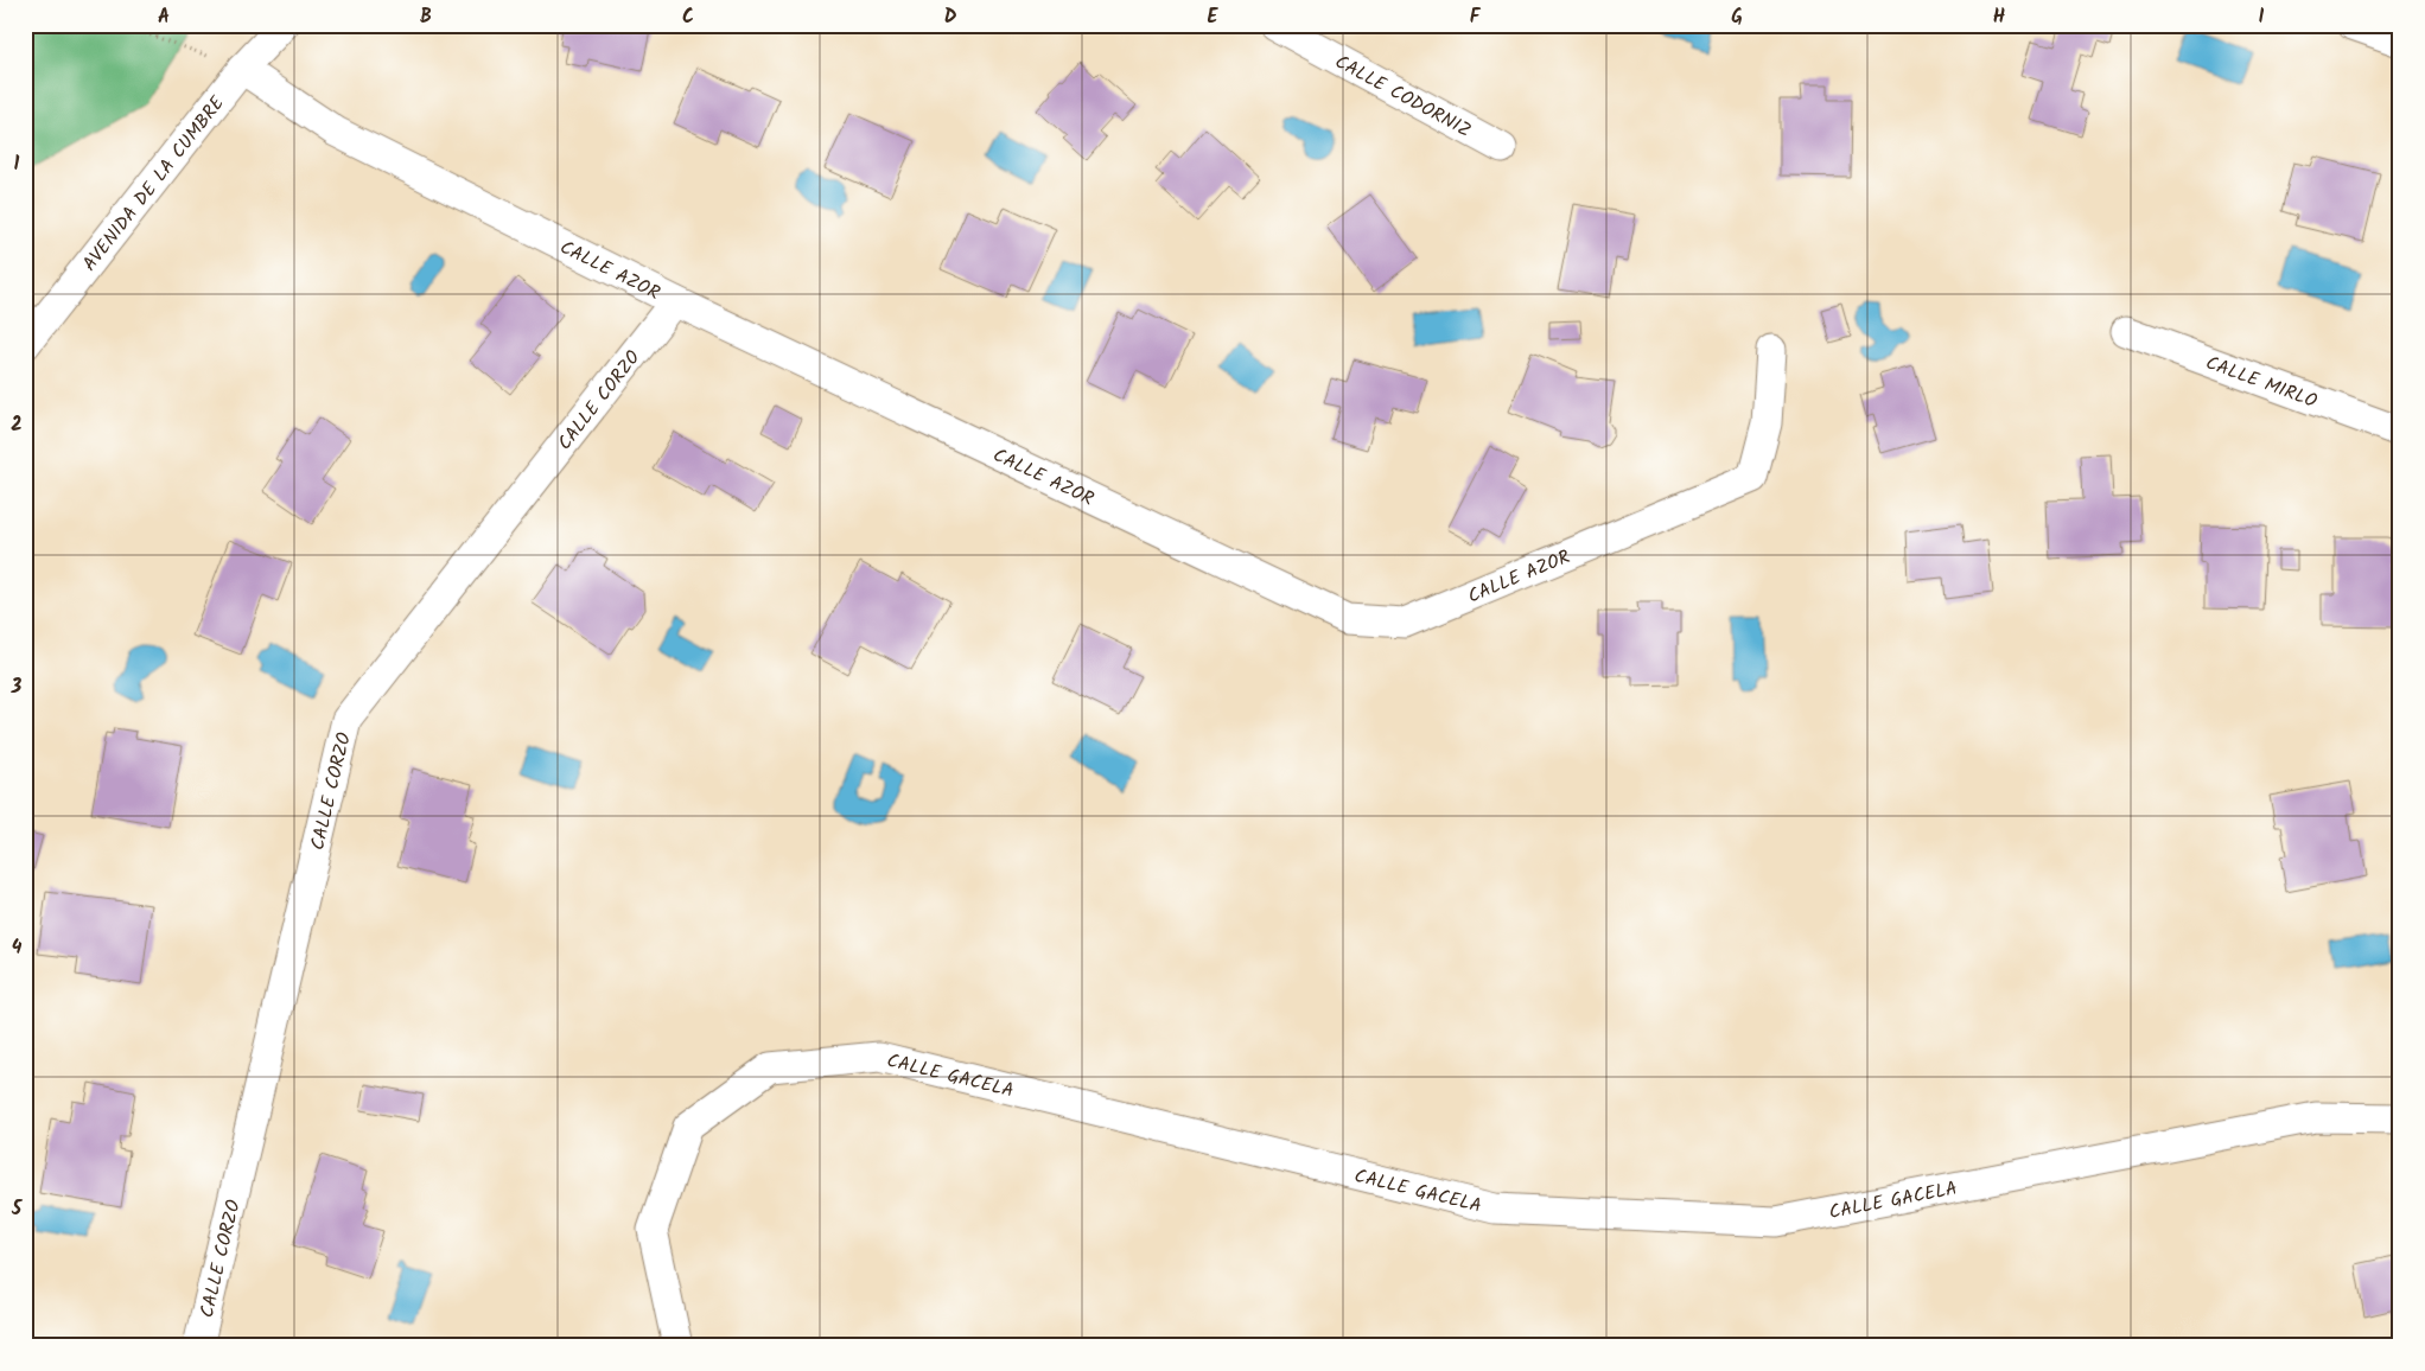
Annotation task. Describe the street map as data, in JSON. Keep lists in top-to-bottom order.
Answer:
{
  "streets": {
    "street": [
      "CALLE CODORNIZ",
      "AVENIDA DE LA CUMBRE",
      "CALLE AZOR",
      "CALLE MIRLO",
      "CALLE CORZO",
      "CALLE GACELA"
    ]
  },
  "crossings": [
    ["AVENIDA DE LA CUMBRE", "CALLE AZOR"],
    ["CALLE AZOR", "CALLE CORZO"]
  ],
  "grid": {
    "columns": [
      "A",
      "B",
      "C",
      "D",
      "E",
      "F",
      "G",
      "H",
      "I"
    ],
    "rows": [
      "1",
      "2",
      "3",
      "4",
      "5"
    ]
  }
}
